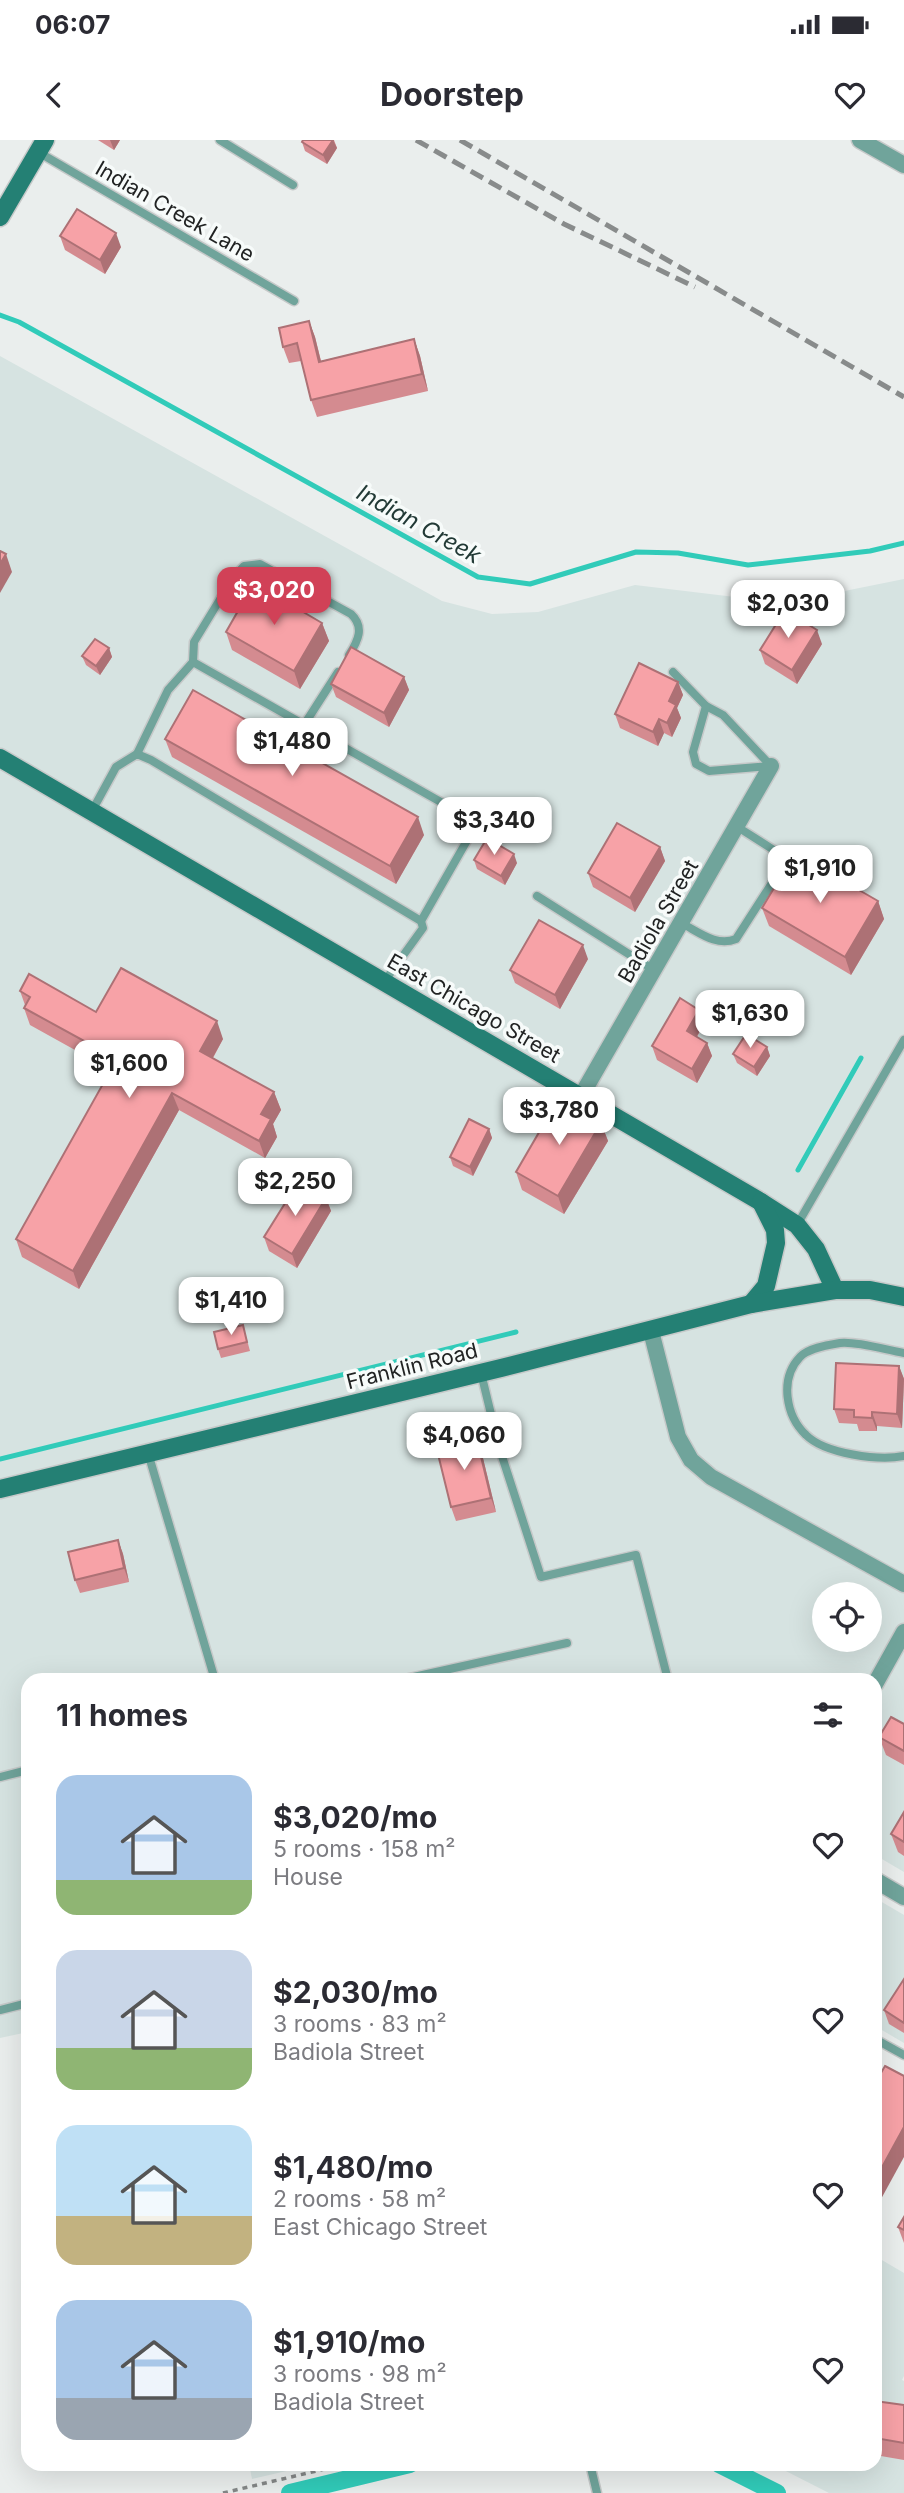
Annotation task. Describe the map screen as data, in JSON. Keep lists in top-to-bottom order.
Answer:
{
  "streets": {
    "street": ["Badiola Street", "East Chicago Street", "Franklin Road"],
    "lane": ["Indian Creek Lane"]
  },
  "crossings": [
    ["Badiola Street", "East Chicago Street"],
    ["East Chicago Street", "Franklin Road"]
  ],
  "water": ["Indian Creek"],
  "page": {
    "status": "06:07",
    "header": "Doorstep",
    "price": [
      "$3,020",
      "$2,030",
      "$1,480",
      "$3,340",
      "$1,910",
      "$1,630",
      "$1,600",
      "$3,780",
      "$2,250",
      "$1,410",
      "$4,060"
    ],
    "heading": "11 homes",
    "list": [
      {
        "name": "$3,020/mo",
        "note": "5 rooms · 158 m² · House"
      },
      {
        "name": "$2,030/mo",
        "note": "3 rooms · 83 m² · Badiola Street"
      },
      {
        "name": "$1,480/mo",
        "note": "2 rooms · 58 m² · East Chicago Street"
      },
      {
        "name": "$1,910/mo",
        "note": "3 rooms · 98 m² · Badiola Street"
      }
    ]
  }
}
